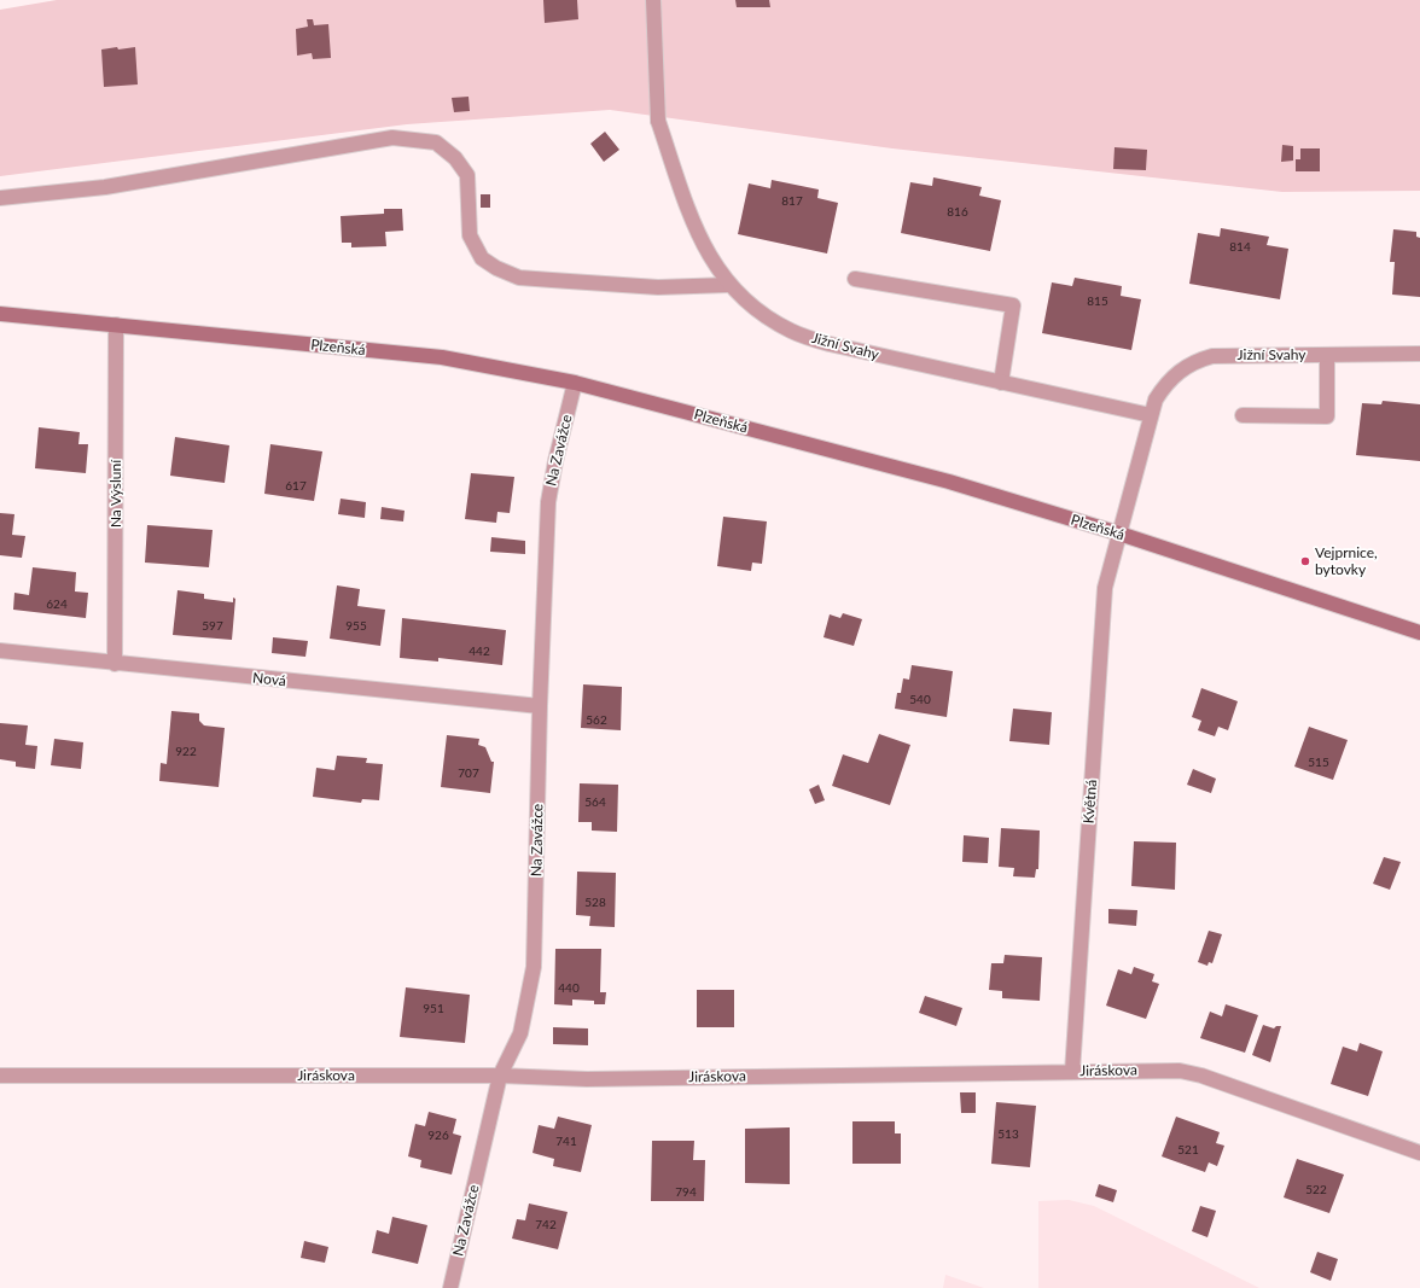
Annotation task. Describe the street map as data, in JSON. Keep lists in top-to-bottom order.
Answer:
{
  "streets": {
    "main road": ["Plzeňská"],
    "street": [
      "Jižní Svahy",
      "Na Zavážce",
      "Na Výsluní",
      "Nová",
      "Květná",
      "Jiráskova"
    ]
  },
  "crossings": [
    ["Jižní Svahy", "Plzeňská"],
    ["Jižní Svahy", "Květná"],
    ["Plzeňská", "Na Zavážce"],
    ["Plzeňská", "Na Výsluní"],
    ["Plzeňská", "Květná"],
    ["Na Zavážce", "Nová"],
    ["Na Zavážce", "Jiráskova"],
    ["Na Výsluní", "Nová"],
    ["Květná", "Jiráskova"]
  ],
  "places": ["Vejprnice, bytovky"],
  "house_numbers": [
    "817",
    "816",
    "814",
    "815",
    "617",
    "624",
    "597",
    "955",
    "442",
    "540",
    "562",
    "922",
    "515",
    "707",
    "564",
    "528",
    "440",
    "951",
    "513",
    "926",
    "741",
    "521",
    "522",
    "794",
    "742"
  ]
}
